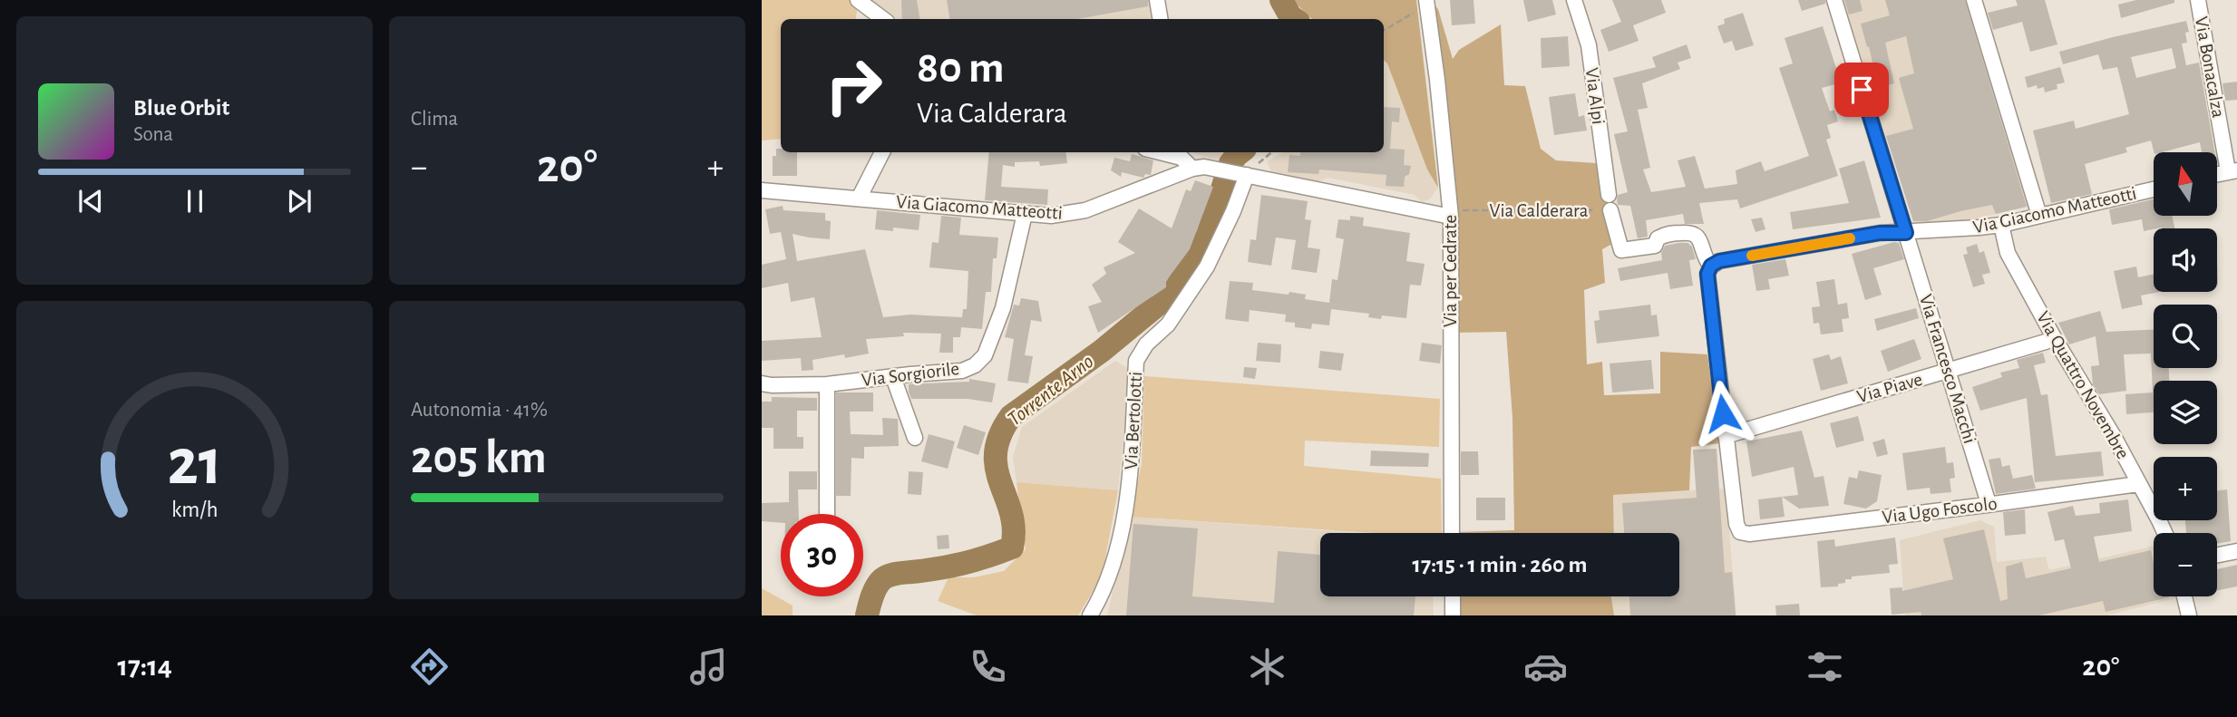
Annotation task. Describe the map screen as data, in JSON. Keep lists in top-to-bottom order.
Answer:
{
  "streets": {
    "street": [
      "Via Bonacalza",
      "Via Alpi",
      "Via Giacomo Matteotti",
      "Via Calderara",
      "Via per Cedrate",
      "Via Francesco Macchi",
      "Via Sorgiorile",
      "Via Quattro Novembre",
      "Via Piave",
      "Via Bertolotti",
      "Via Ugo Foscolo"
    ]
  },
  "crossings": [
    ["Via Alpi", "Via Calderara"],
    ["Via Giacomo Matteotti", "Via Calderara"],
    ["Via Giacomo Matteotti", "Via per Cedrate"],
    ["Via Giacomo Matteotti", "Via Francesco Macchi"],
    ["Via Giacomo Matteotti", "Via Sorgiorile"],
    ["Via Giacomo Matteotti", "Via Quattro Novembre"],
    ["Via Giacomo Matteotti", "Via Bertolotti"],
    ["Via Calderara", "Via per Cedrate"],
    ["Via Francesco Macchi", "Via Piave"],
    ["Via Francesco Macchi", "Via Ugo Foscolo"],
    ["Via Quattro Novembre", "Via Piave"],
    ["Via Quattro Novembre", "Via Ugo Foscolo"],
    ["Via Piave", "Via Ugo Foscolo"]
  ],
  "water": ["Torrente Arno"],
  "north": "top",
  "page": {
    "tile": [
      "Clima",
      ["Autonomia · 41%", "205 km"]
    ],
    "turn": ["80 m", "Via Calderara"],
    "song": ["Blue Orbit", "Sona"],
    "heat": ["−", "20°", "+"],
    "map_buttons": ["+", "−"],
    "limit": "30",
    "trip": "17:15 · 1 min · 260 m",
    "tabs": ["17:14", "20°"],
    "gauge": ["21", "km/h"]
  }
}
